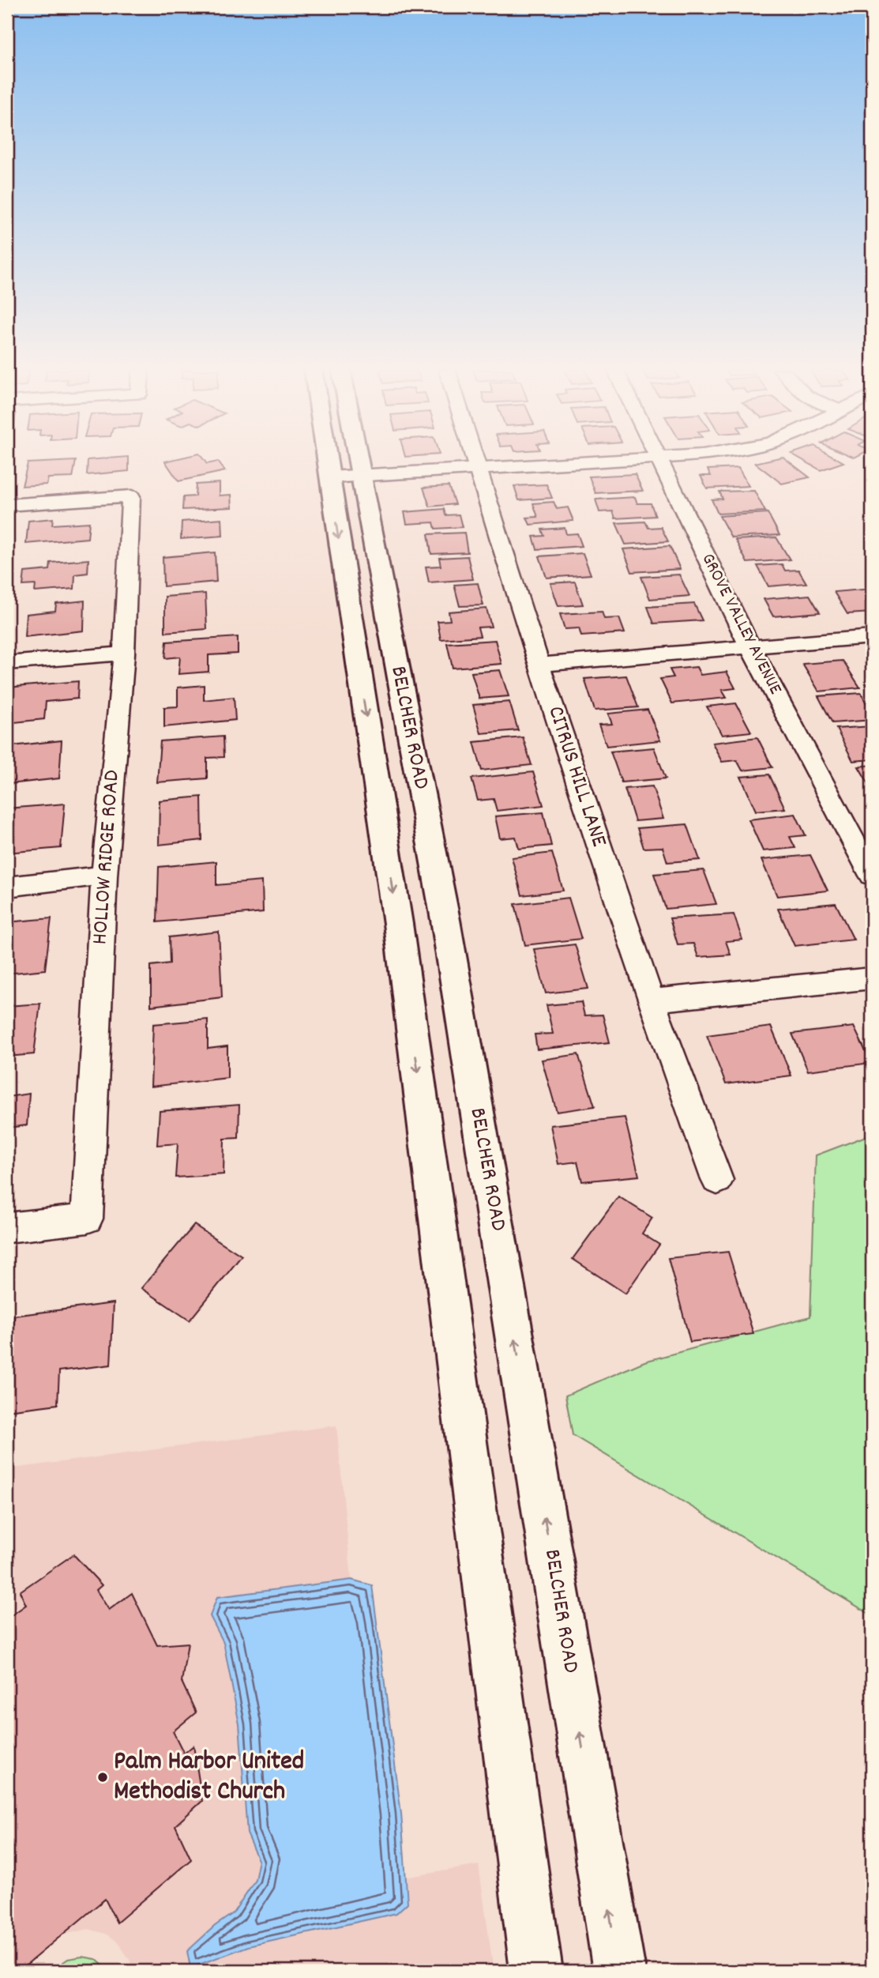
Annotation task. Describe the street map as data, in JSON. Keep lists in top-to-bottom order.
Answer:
{
  "streets": {
    "main road": ["BELCHER ROAD"],
    "street": ["GROVE VALLEY AVENUE", "CITRUS HILL LANE", "HOLLOW RIDGE ROAD"]
  },
  "places": ["Palm Harbor United Methodist Church"]
}
